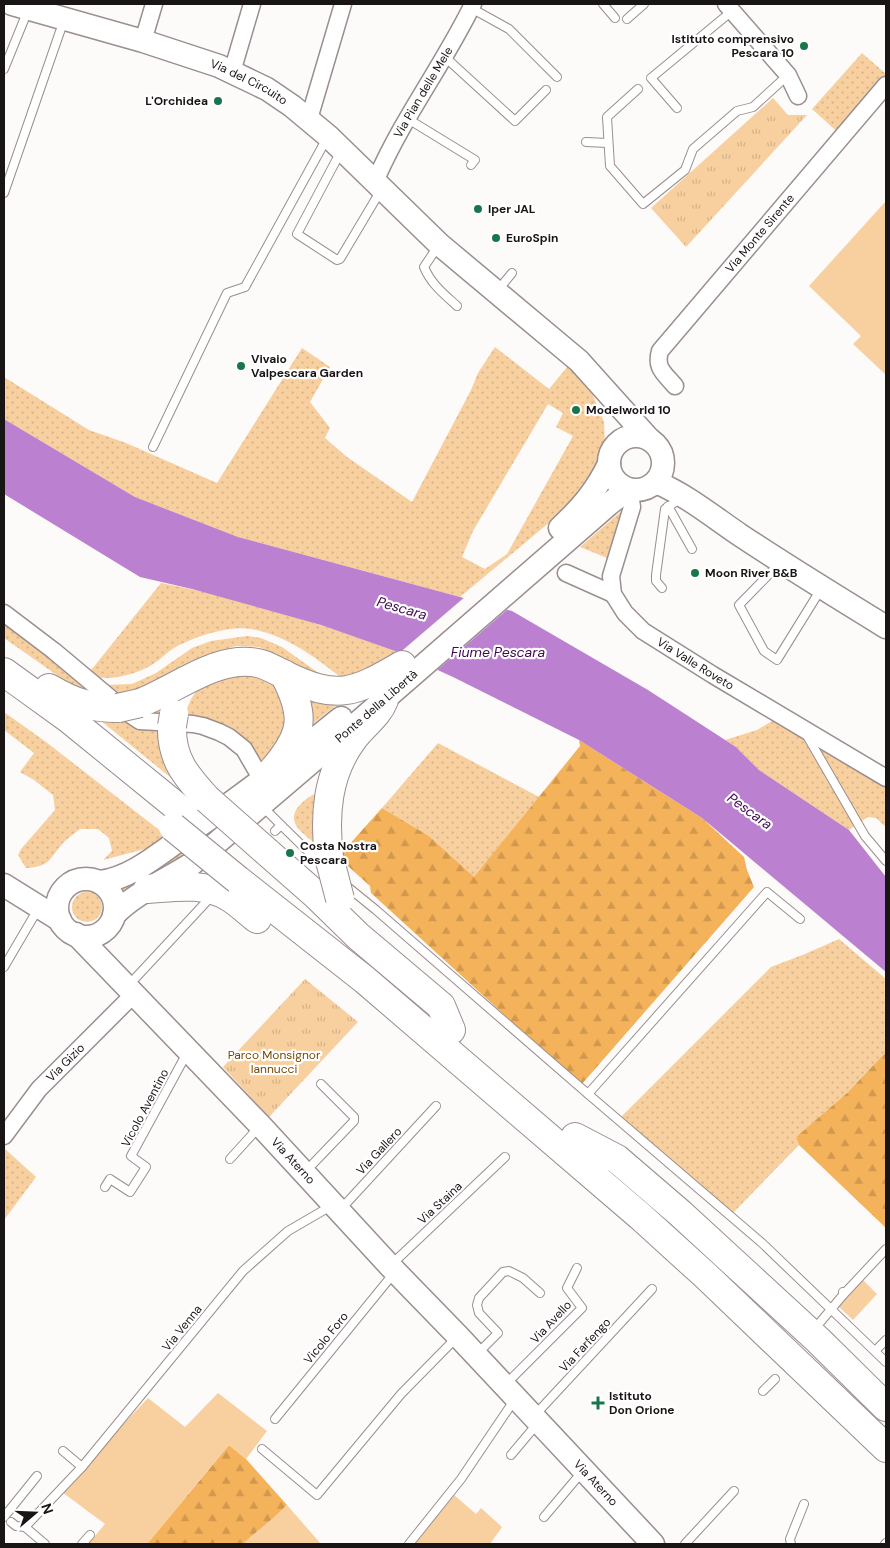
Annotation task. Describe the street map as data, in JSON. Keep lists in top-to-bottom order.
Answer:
{
  "streets": {
    "main road": ["Via del Circuito", "Ponte della Libertà", "Via Aterno"],
    "street": [
      "Via Pian delle Mele",
      "Via Monte Sirente",
      "Via Valle Roveto",
      "Via Gizio"
    ],
    "lane": [
      "Vicolo Aventino",
      "Via Gallero",
      "Via Staina",
      "Via Avello",
      "Via Venna",
      "Vicolo Foro",
      "Via Farfengo"
    ]
  },
  "crossings": [
    ["Via del Circuito", "Via Pian delle Mele"],
    ["Via del Circuito", "Ponte della Libertà"],
    ["Ponte della Libertà", "Via Aterno"],
    ["Via Gizio", "Via Aterno"],
    ["Vicolo Aventino", "Via Aterno"],
    ["Via Gallero", "Via Aterno"],
    ["Via Gallero", "Via Venna"],
    ["Via Aterno", "Via Staina"],
    ["Via Aterno", "Via Avello"],
    ["Via Aterno", "Via Venna"],
    ["Via Aterno", "Vicolo Foro"],
    ["Via Aterno", "Via Farfengo"],
    ["Via Staina", "Vicolo Foro"]
  ],
  "water": ["Pescara", "Fiume Pescara"],
  "parks": ["Parco Monsignor Iannucci"],
  "places": {
    "other": [
      "Istituto comprensivo Pescara 10",
      "L'Orchidea",
      "Iper JAL",
      "EuroSpin",
      "Vivaio Valpescara Garden",
      "Modelworld 10",
      "Moon River B&B",
      "Costa Nostra Pescara"
    ],
    "health": ["Istituto Don Orione"]
  },
  "north": "right"
}
